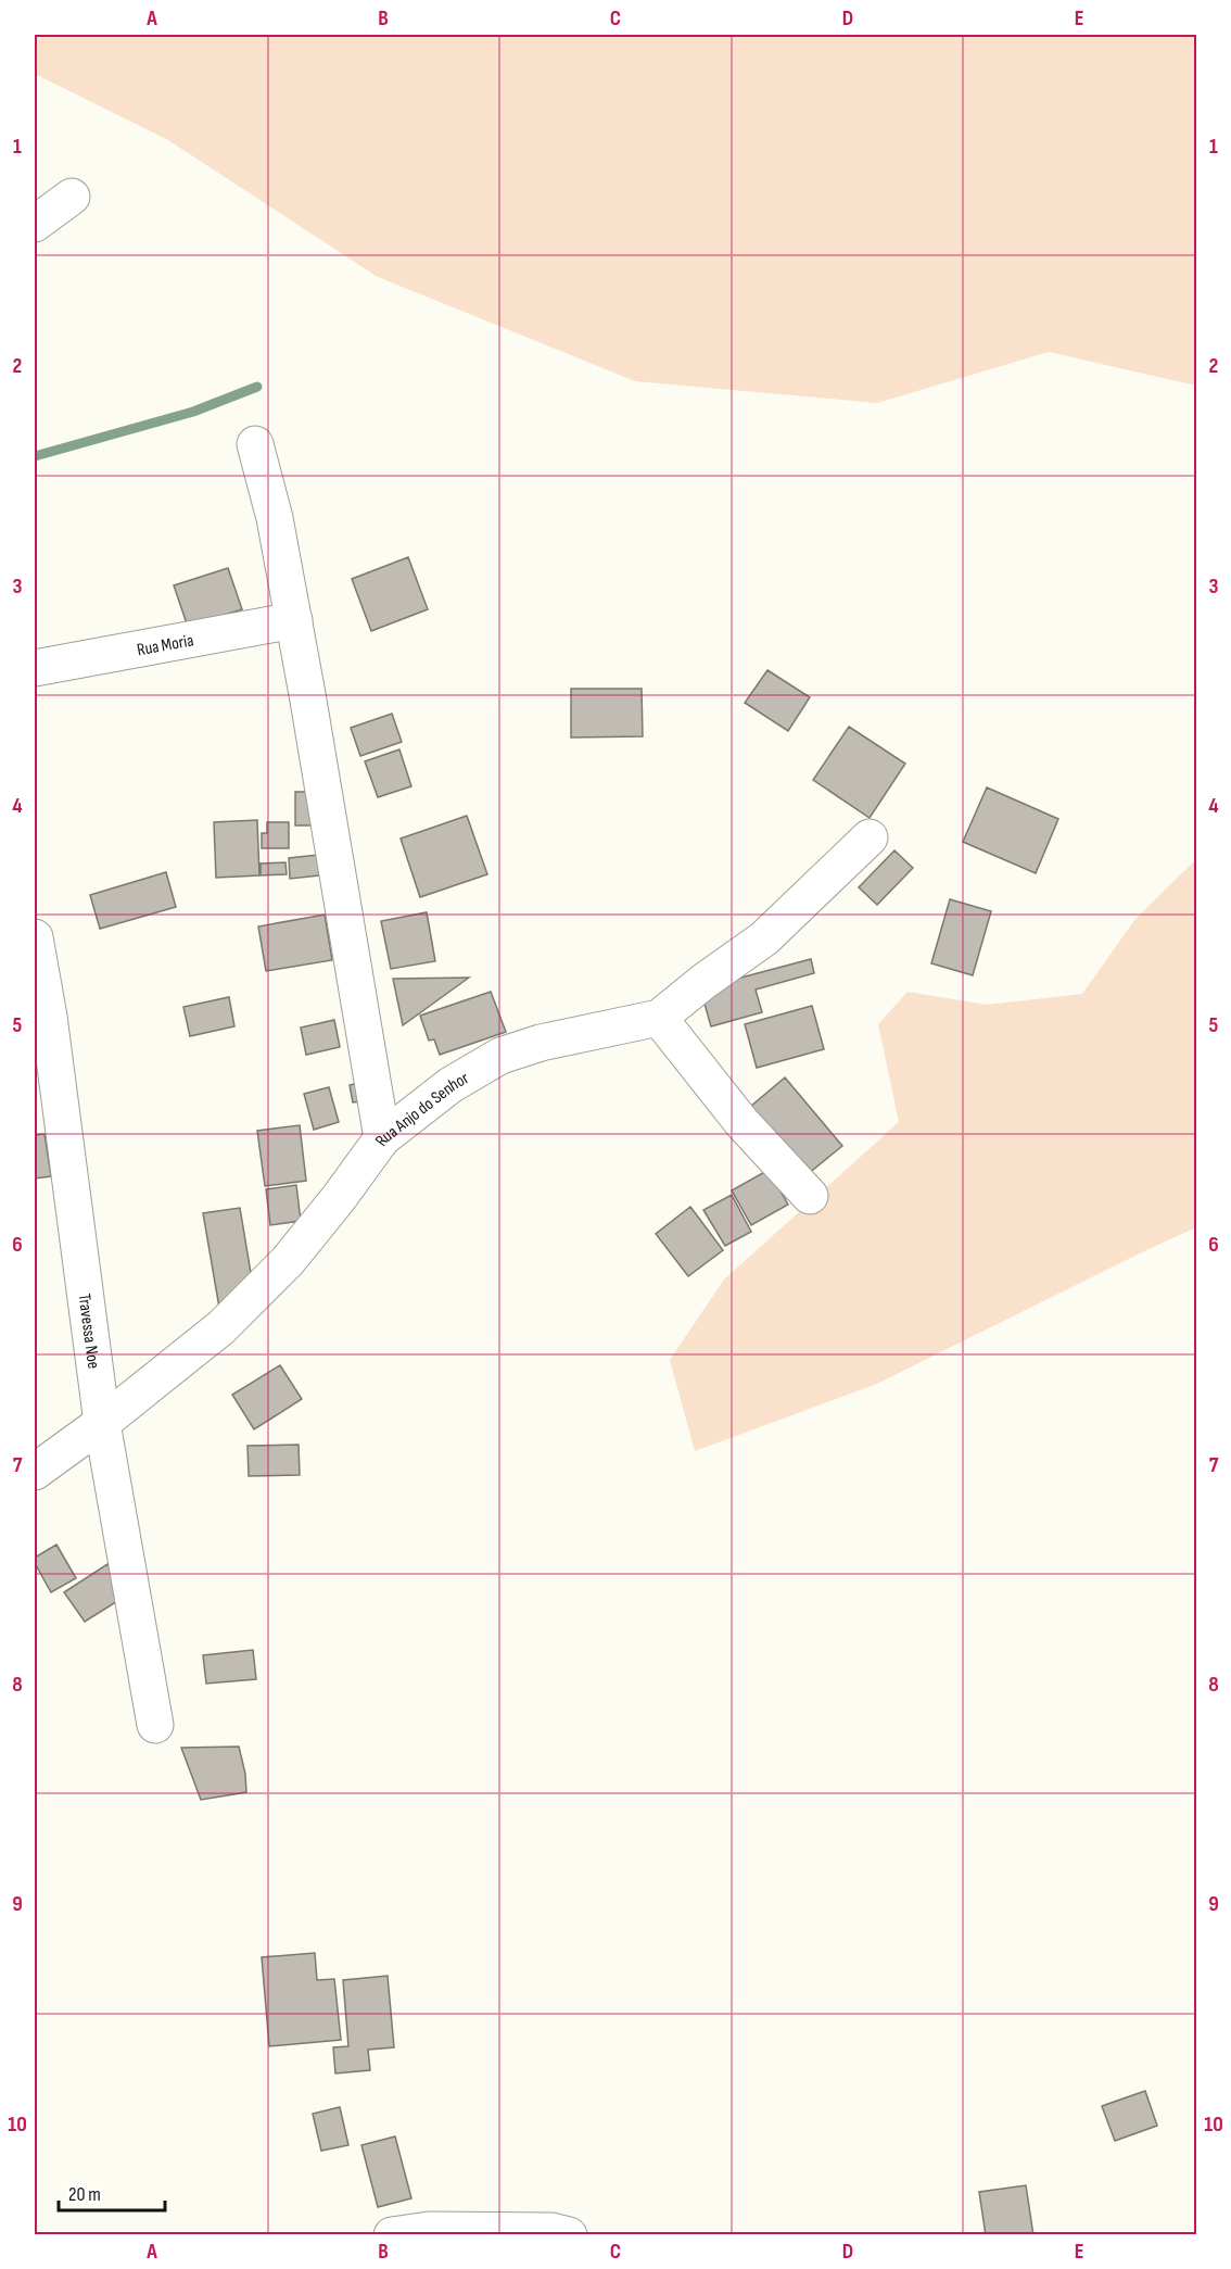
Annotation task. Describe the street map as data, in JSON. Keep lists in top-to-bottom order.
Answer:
{
  "streets": {
    "street": ["Rua Moria", "Rua Anjo do Senhor", "Travessa Noe"]
  },
  "crossings": [
    ["Rua Anjo do Senhor", "Travessa Noe"]
  ],
  "scale_bar": "20 m",
  "grid": {
    "columns": [
      "A",
      "B",
      "C",
      "D",
      "E"
    ],
    "rows": [
      "1",
      "2",
      "3",
      "4",
      "5",
      "6",
      "7",
      "8",
      "9",
      "10"
    ]
  }
}
